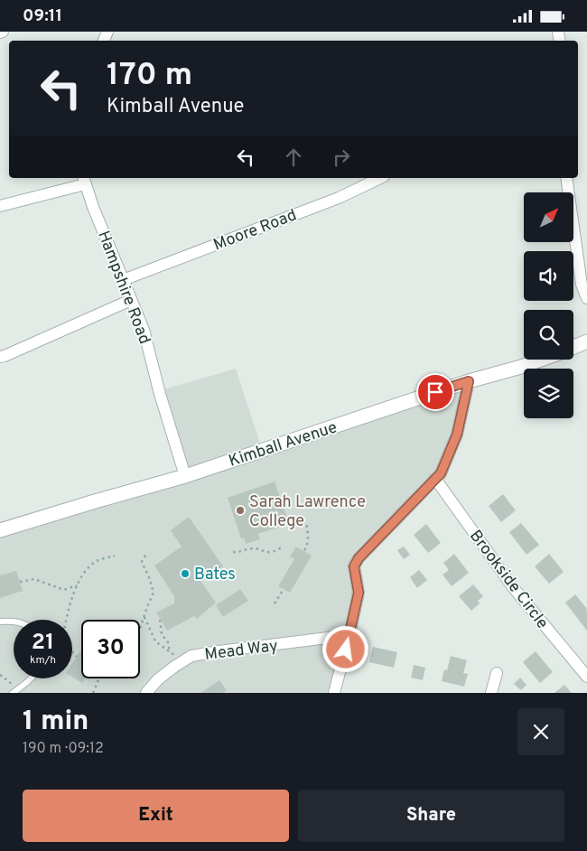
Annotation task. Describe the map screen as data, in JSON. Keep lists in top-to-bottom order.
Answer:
{
  "streets": {
    "street": [
      "Moore Road",
      "Hampshire Road",
      "Kimball Avenue",
      "Brookside Circle",
      "Mead Way"
    ]
  },
  "crossings": [
    ["Moore Road", "Hampshire Road"],
    ["Hampshire Road", "Kimball Avenue"]
  ],
  "places": ["Sarah Lawrence College", "Bates"],
  "north": "top right",
  "page": {
    "status": "09:11",
    "turn": ["170 m", "Kimball Avenue"],
    "speed": "21 km/h",
    "limit": "30",
    "heading": ["1 min", "190 m · 09:12"],
    "buttons": ["Exit", "Share"]
  }
}
